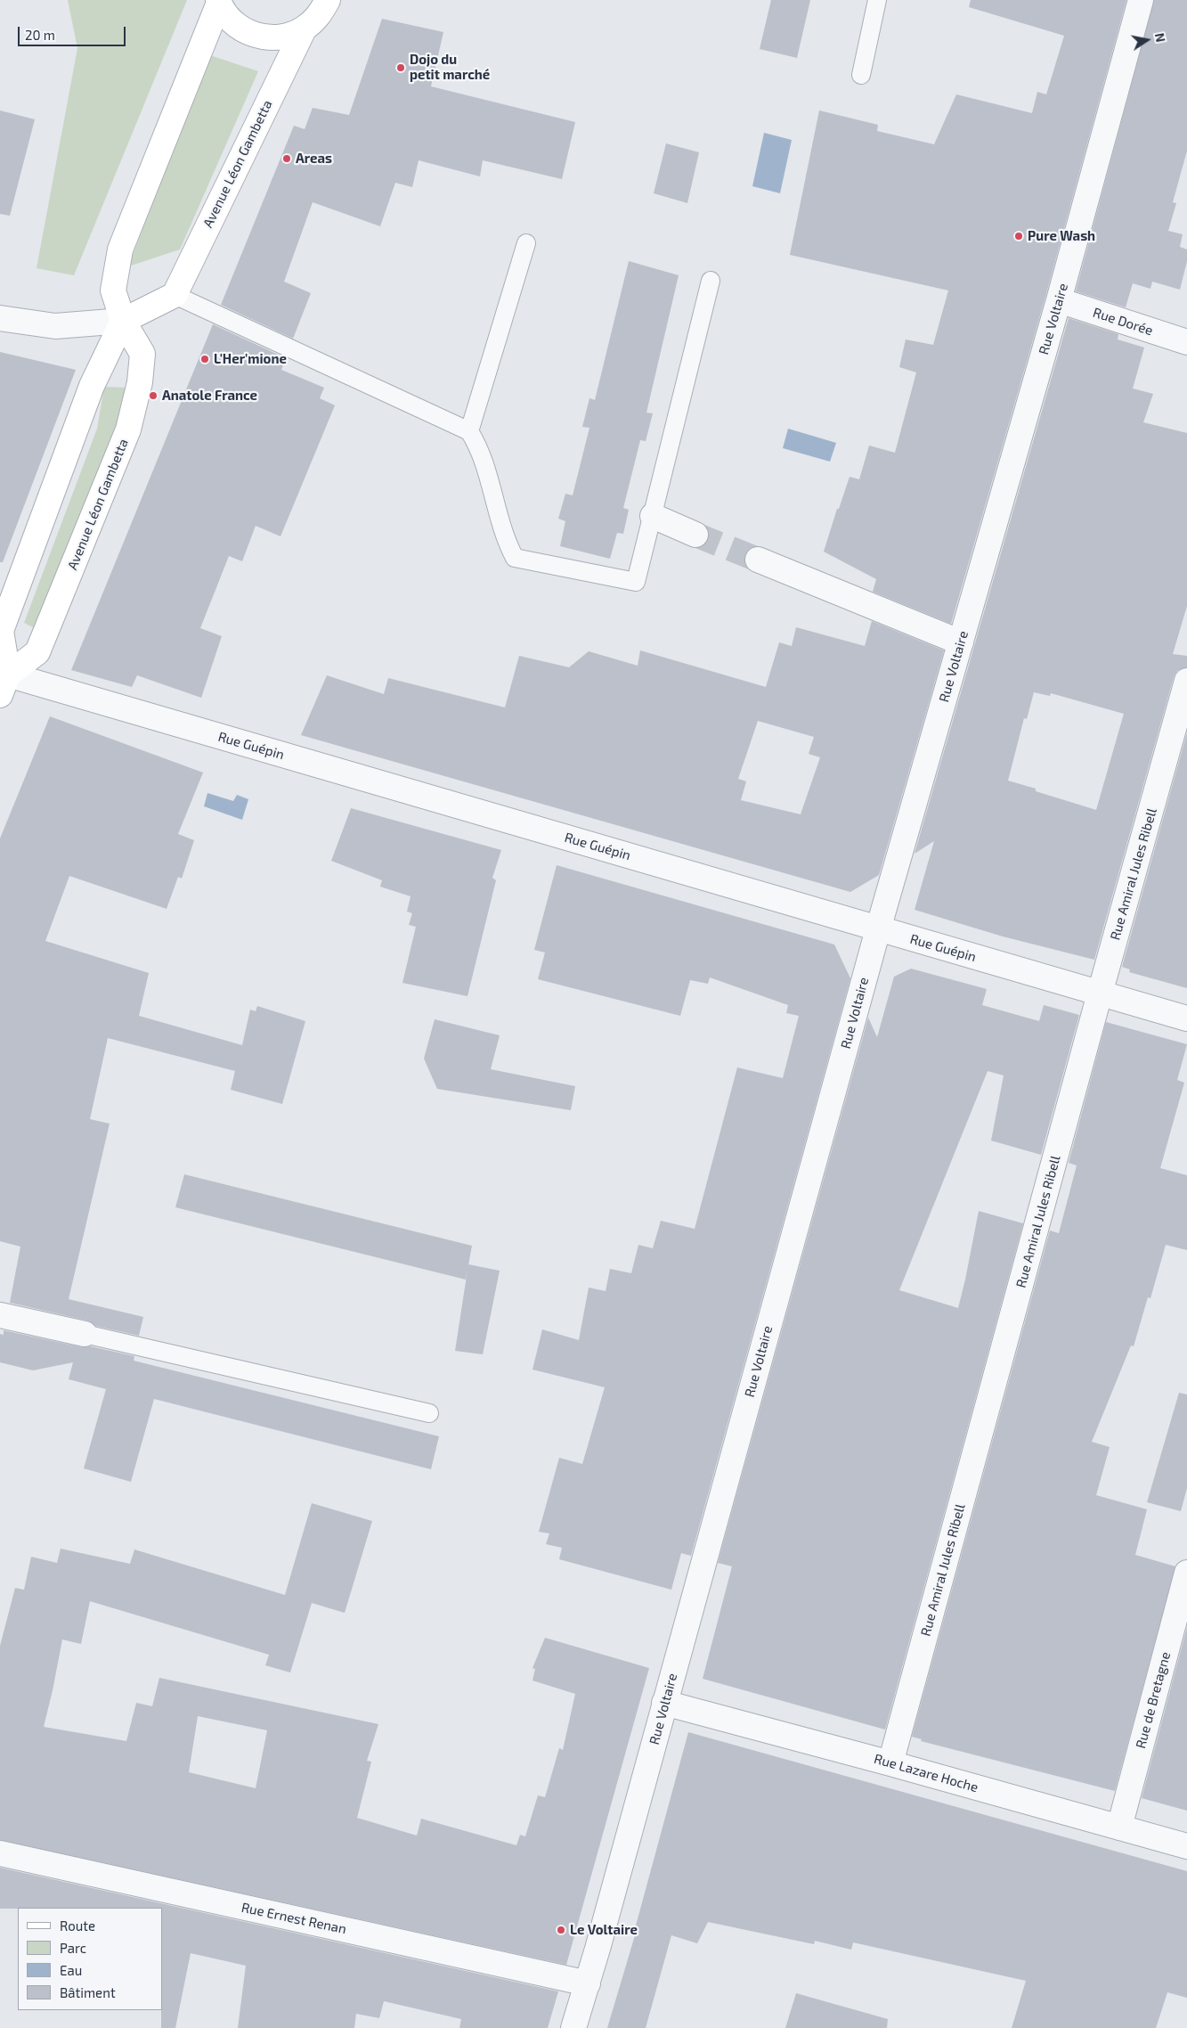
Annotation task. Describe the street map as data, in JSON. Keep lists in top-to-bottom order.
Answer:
{
  "streets": {
    "main road": ["Avenue Léon Gambetta"],
    "street": [
      "Rue Voltaire",
      "Rue Dorée",
      "Rue Guépin",
      "Rue Amiral Jules Ribell",
      "Rue de Bretagne",
      "Rue Lazare Hoche",
      "Rue Ernest Renan"
    ]
  },
  "crossings": [
    ["Avenue Léon Gambetta", "Rue Guépin"],
    ["Rue Voltaire", "Rue Dorée"],
    ["Rue Voltaire", "Rue Guépin"],
    ["Rue Voltaire", "Rue Lazare Hoche"],
    ["Rue Voltaire", "Rue Ernest Renan"],
    ["Rue Guépin", "Rue Amiral Jules Ribell"],
    ["Rue Amiral Jules Ribell", "Rue Lazare Hoche"],
    ["Rue de Bretagne", "Rue Lazare Hoche"]
  ],
  "places": [
    "Dojo du petit marché",
    "Areas",
    "Pure Wash",
    "L'Her'mione",
    "Anatole France",
    "Le Voltaire"
  ],
  "legend": [
    "Route",
    "Parc",
    "Eau",
    "Bâtiment"
  ],
  "scale_bar": "20 m",
  "north": "right"
}
